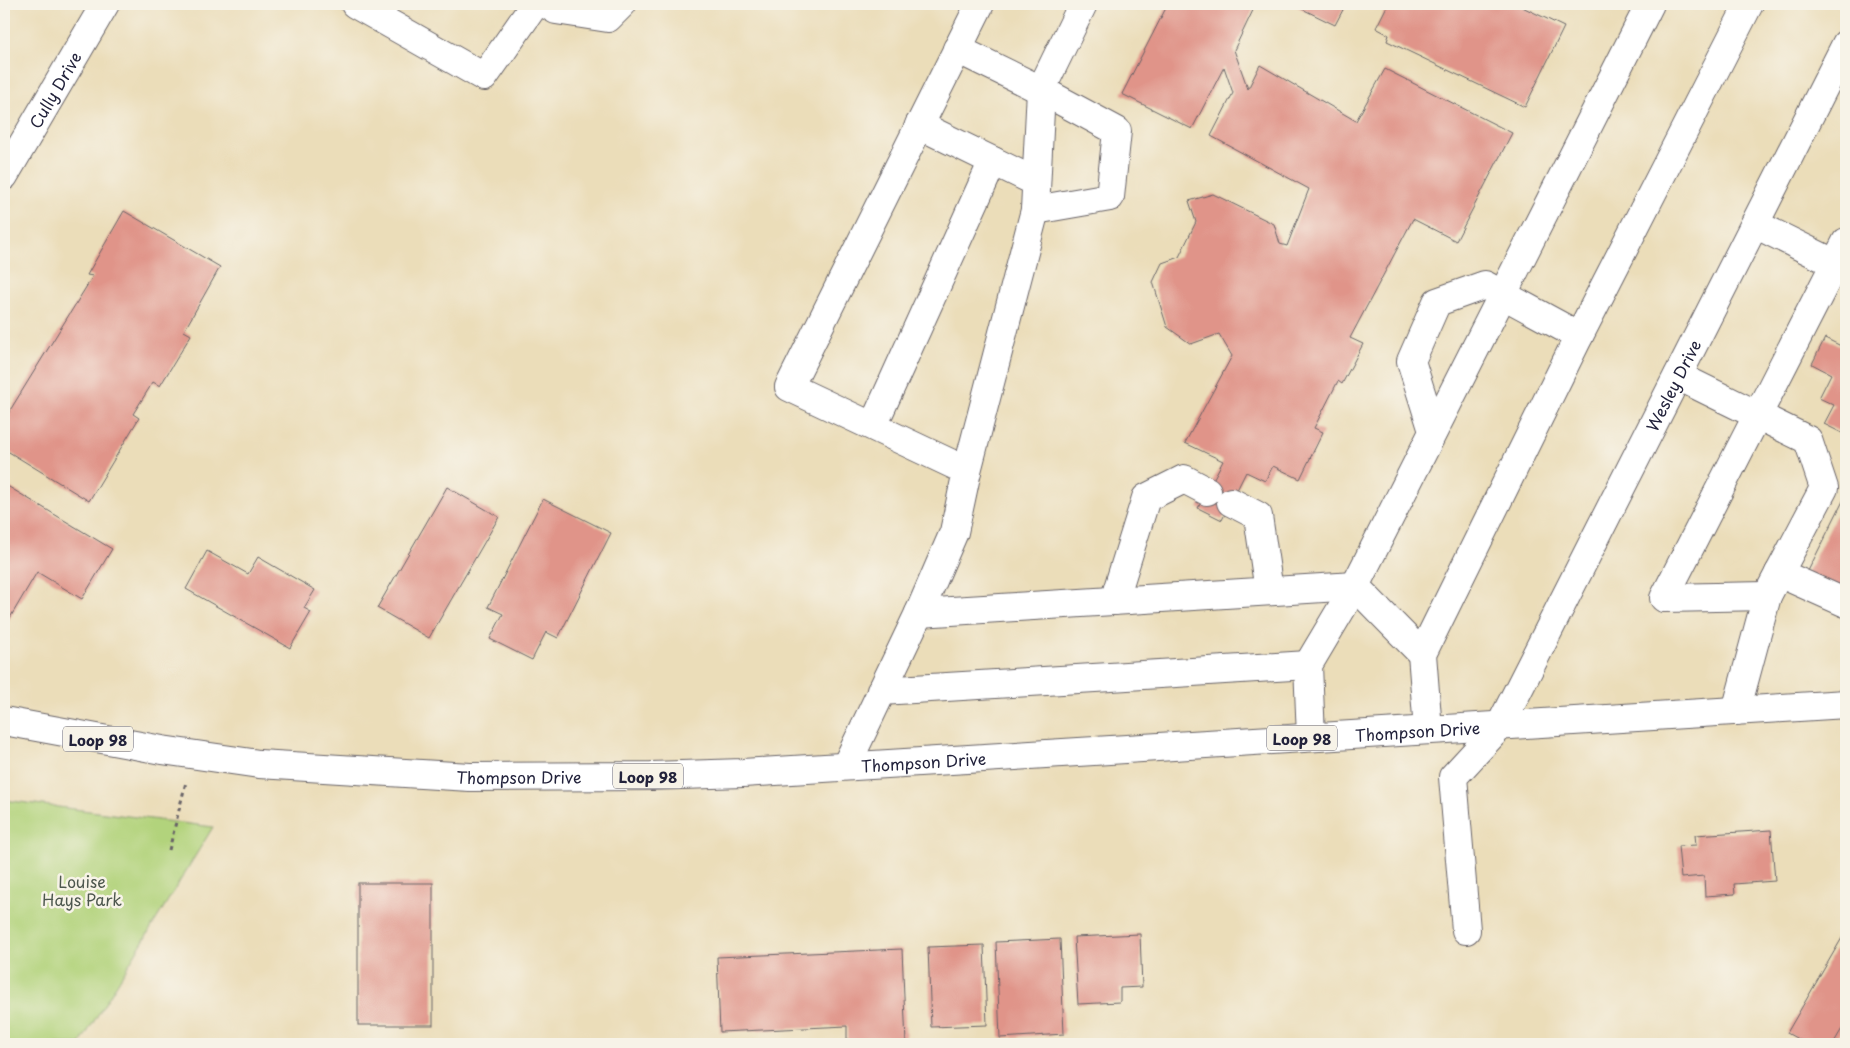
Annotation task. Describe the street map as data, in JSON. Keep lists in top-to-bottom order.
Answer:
{
  "streets": {
    "main road": [
      "Cully Drive",
      "Wesley Drive",
      "Thompson Drive",
      "Loop 98"
    ]
  },
  "crossings": [
    ["Wesley Drive", "Thompson Drive"]
  ],
  "parks": ["Louise Hays Park"]
}
